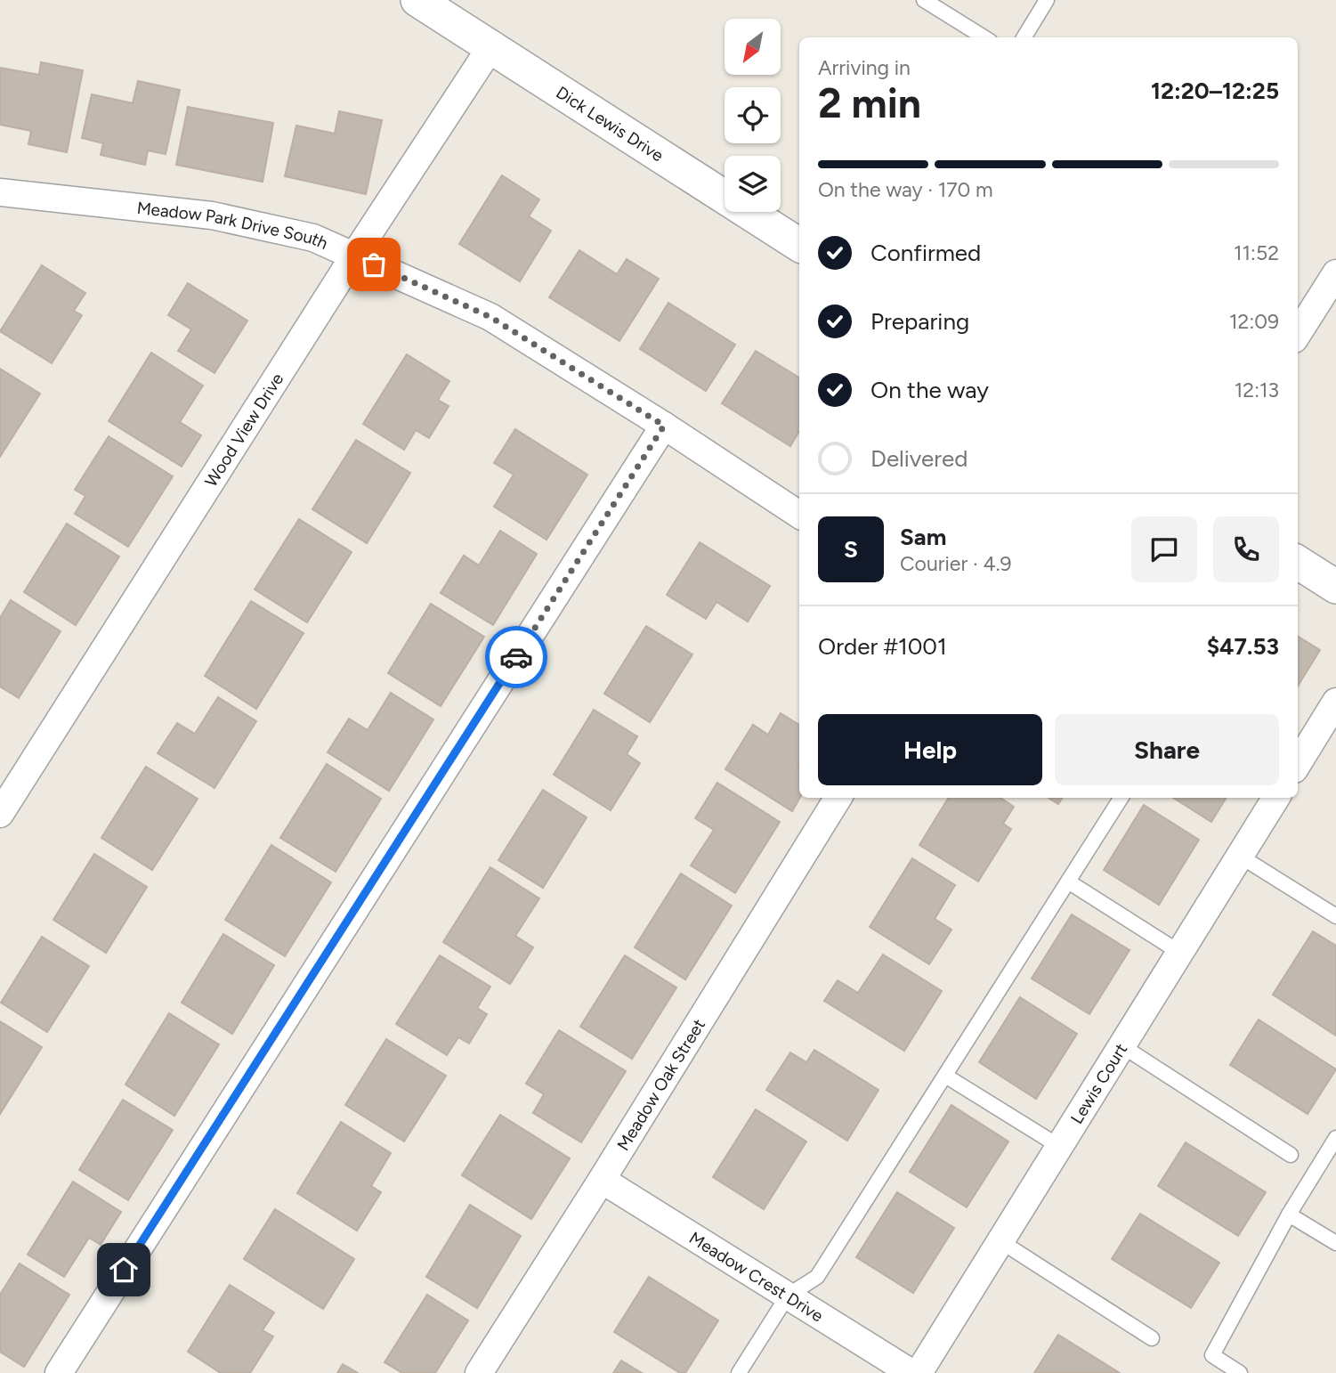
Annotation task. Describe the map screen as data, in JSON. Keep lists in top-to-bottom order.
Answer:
{
  "streets": {
    "street": [
      "Dick Lewis Drive",
      "Meadow Park Drive South",
      "Wood View Drive",
      "Lewis Court",
      "Meadow Oak Street",
      "Meadow Crest Drive"
    ]
  },
  "crossings": [
    ["Dick Lewis Drive", "Wood View Drive"],
    ["Meadow Park Drive South", "Wood View Drive"],
    ["Meadow Oak Street", "Meadow Crest Drive"]
  ],
  "north": "bottom left",
  "page": {
    "heading": ["2 min", "Arriving in", "12:20–12:25"],
    "panel": [
      "Sam",
      "Courier · 4.9",
      "Order #1001",
      "$47.53"
    ],
    "bar": "On the way · 170 m",
    "list": [
      ["Confirmed", "11:52"],
      ["Preparing", "12:09"],
      ["On the way", "12:13"],
      "Delivered"
    ],
    "round": "S",
    "buttons": ["Help", "Share"]
  }
}
